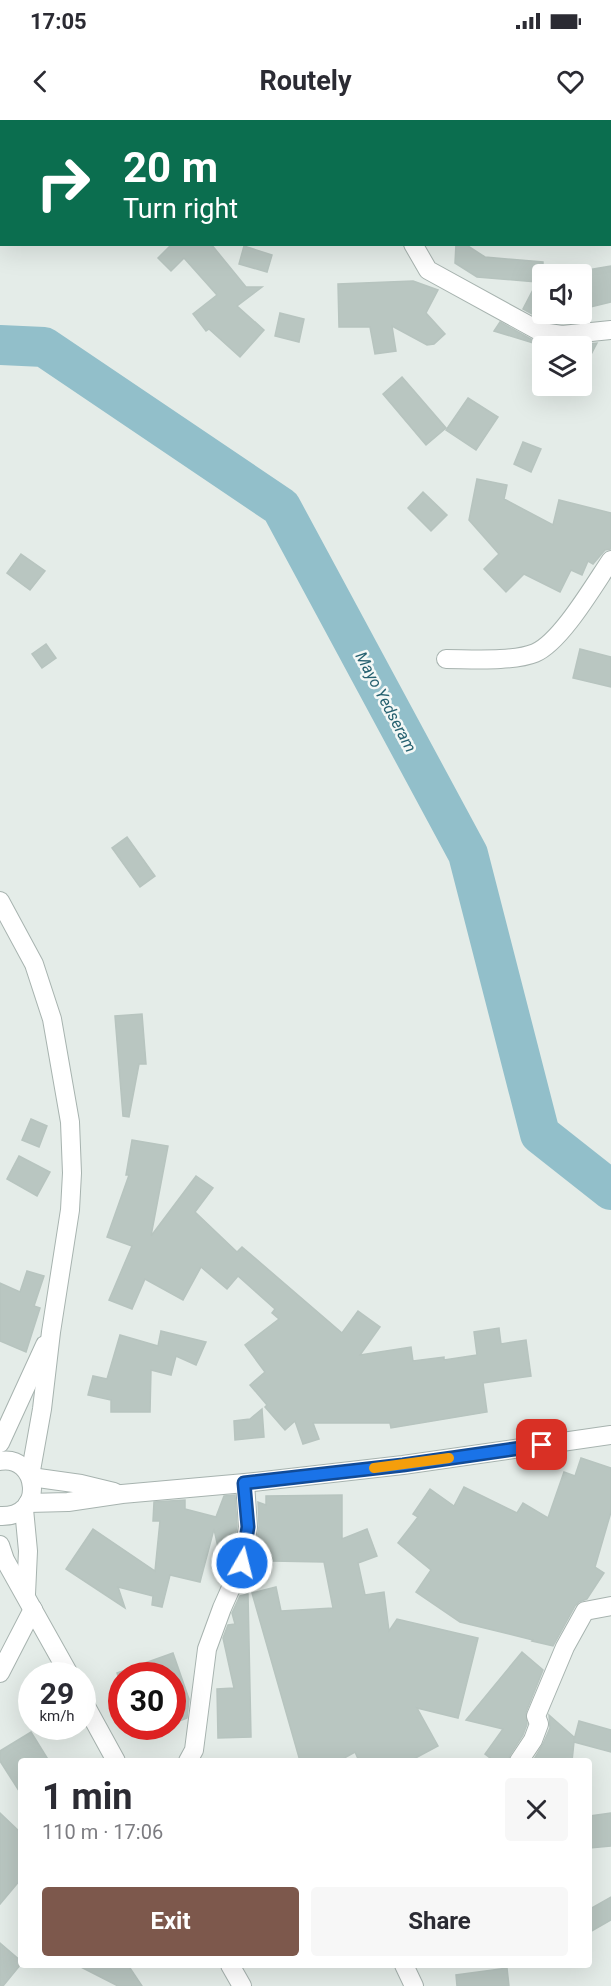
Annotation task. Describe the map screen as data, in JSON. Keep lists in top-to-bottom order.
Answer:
{
  "water": ["Mayo Yedseram"],
  "page": {
    "status": "17:05",
    "header": "Routely",
    "turn": ["20 m", "Turn right"],
    "speed": "29 km/h",
    "limit": "30",
    "heading": ["1 min", "110 m · 17:06"],
    "buttons": ["Exit", "Share"]
  }
}
